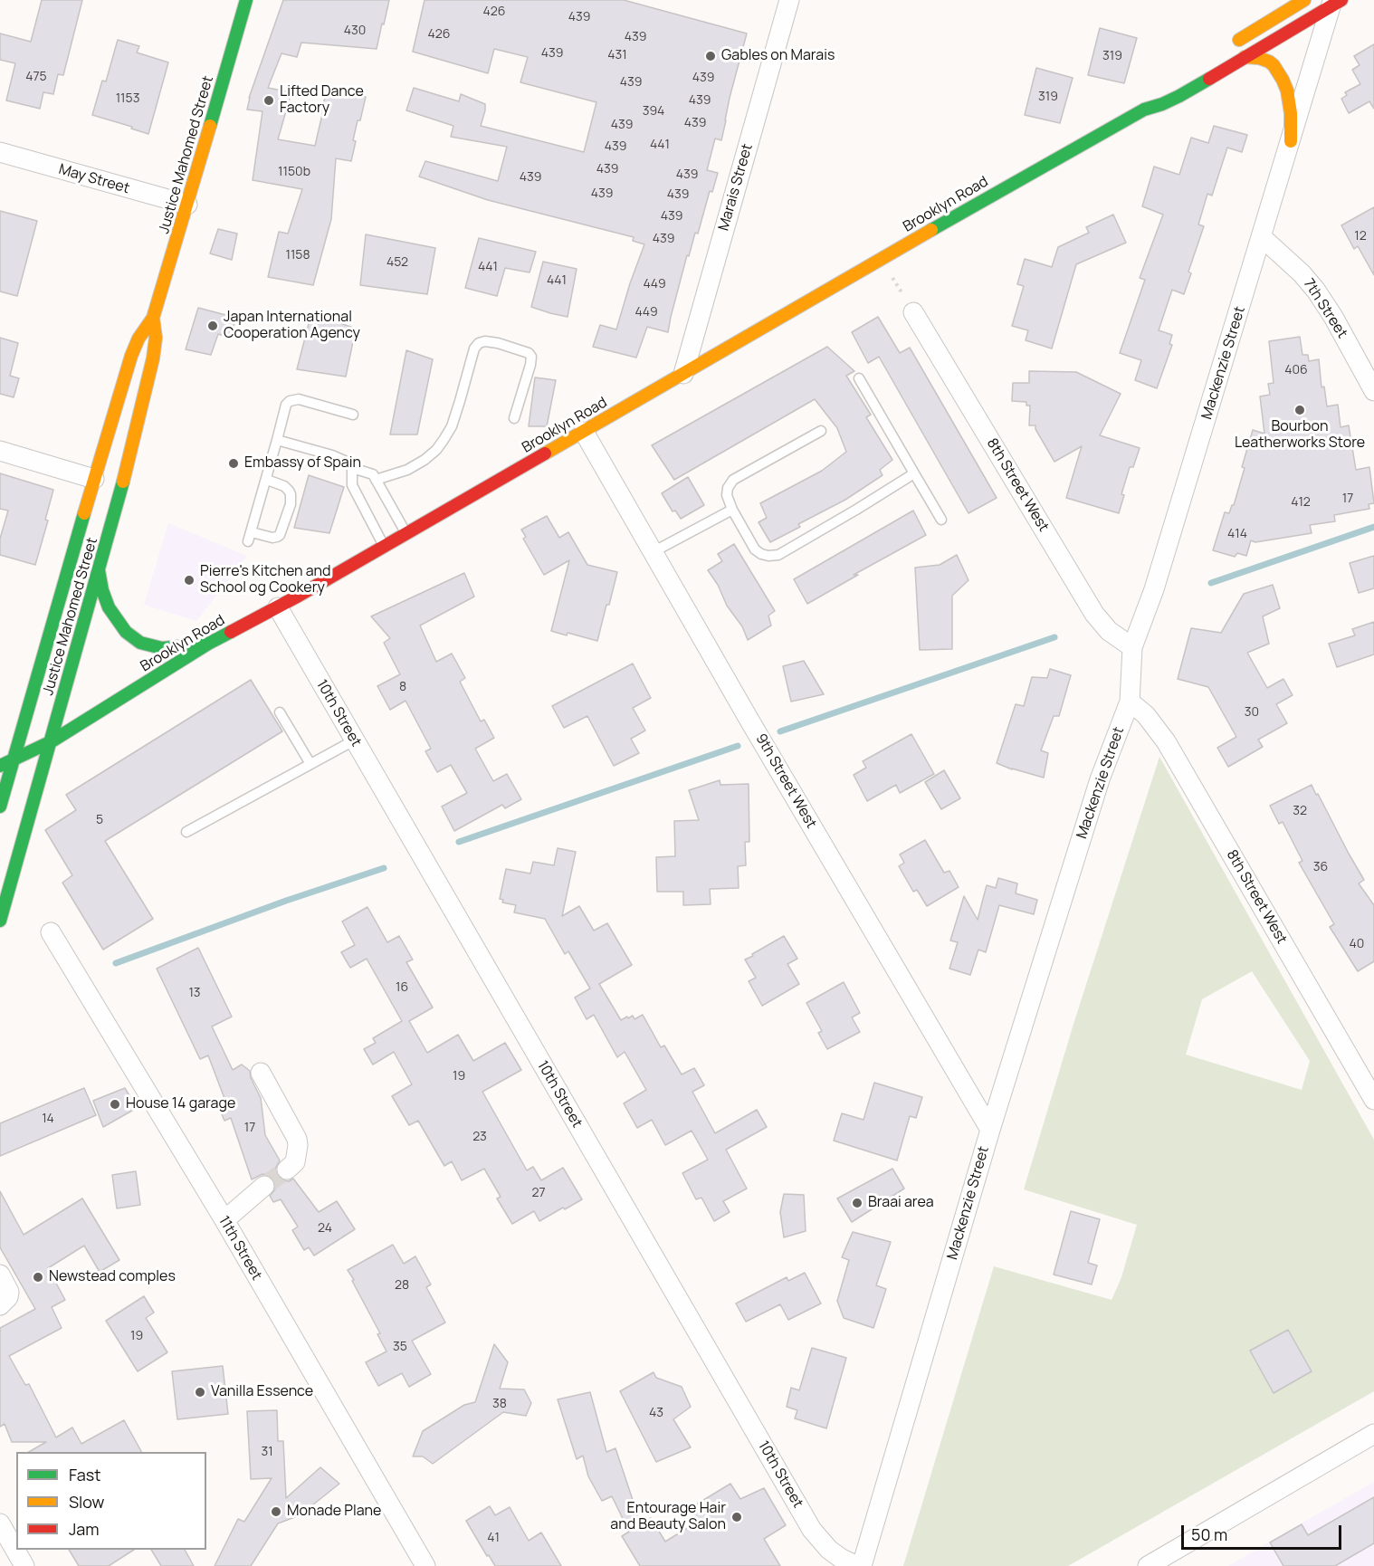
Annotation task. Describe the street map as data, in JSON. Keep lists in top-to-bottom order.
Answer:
{
  "streets": {
    "main road": ["Justice Mahomed Street", "Brooklyn Road"],
    "street": [
      "May Street",
      "Marais Street",
      "7th Street",
      "Mackenzie Street",
      "8th Street West",
      "10th Street",
      "9th Street West",
      "11th Street"
    ]
  },
  "crossings": [
    ["Justice Mahomed Street", "May Street"],
    ["Justice Mahomed Street", "Brooklyn Road"],
    ["Marais Street", "Brooklyn Road"],
    ["Brooklyn Road", "Mackenzie Street"],
    ["Brooklyn Road", "10th Street"],
    ["Brooklyn Road", "9th Street West"],
    ["7th Street", "Mackenzie Street"],
    ["Mackenzie Street", "8th Street West"],
    ["Mackenzie Street", "10th Street"],
    ["Mackenzie Street", "9th Street West"]
  ],
  "places": [
    "Gables on Marais",
    "Lifted Dance Factory",
    "Japan International Cooperation Agency",
    "Bourbon Leatherworks Store",
    "Embassy of Spain",
    "Pierre's Kitchen and School og Cookery",
    "House 14 garage",
    "Braai area",
    "Newstead comples",
    "Vanilla Essence",
    "Monade Plane",
    "Entourage Hair and Beauty Salon"
  ],
  "house_numbers": [
    "426",
    "439",
    "430",
    "426",
    "439",
    "439",
    "431",
    "319",
    "475",
    "439",
    "439",
    "319",
    "1153",
    "439",
    "394",
    "439",
    "439",
    "441",
    "439",
    "439",
    "1150b",
    "439",
    "439",
    "439",
    "439",
    "439",
    "12",
    "439",
    "1158",
    "452",
    "441",
    "441",
    "449",
    "449",
    "406",
    "17",
    "412",
    "414",
    "8",
    "30",
    "32",
    "5",
    "36",
    "40",
    "16",
    "13",
    "19",
    "14",
    "17",
    "23",
    "27",
    "24",
    "28",
    "19",
    "35",
    "38",
    "43",
    "31",
    "41"
  ],
  "legend": ["Fast", "Slow", "Jam"],
  "scale_bar": "50 m"
}
